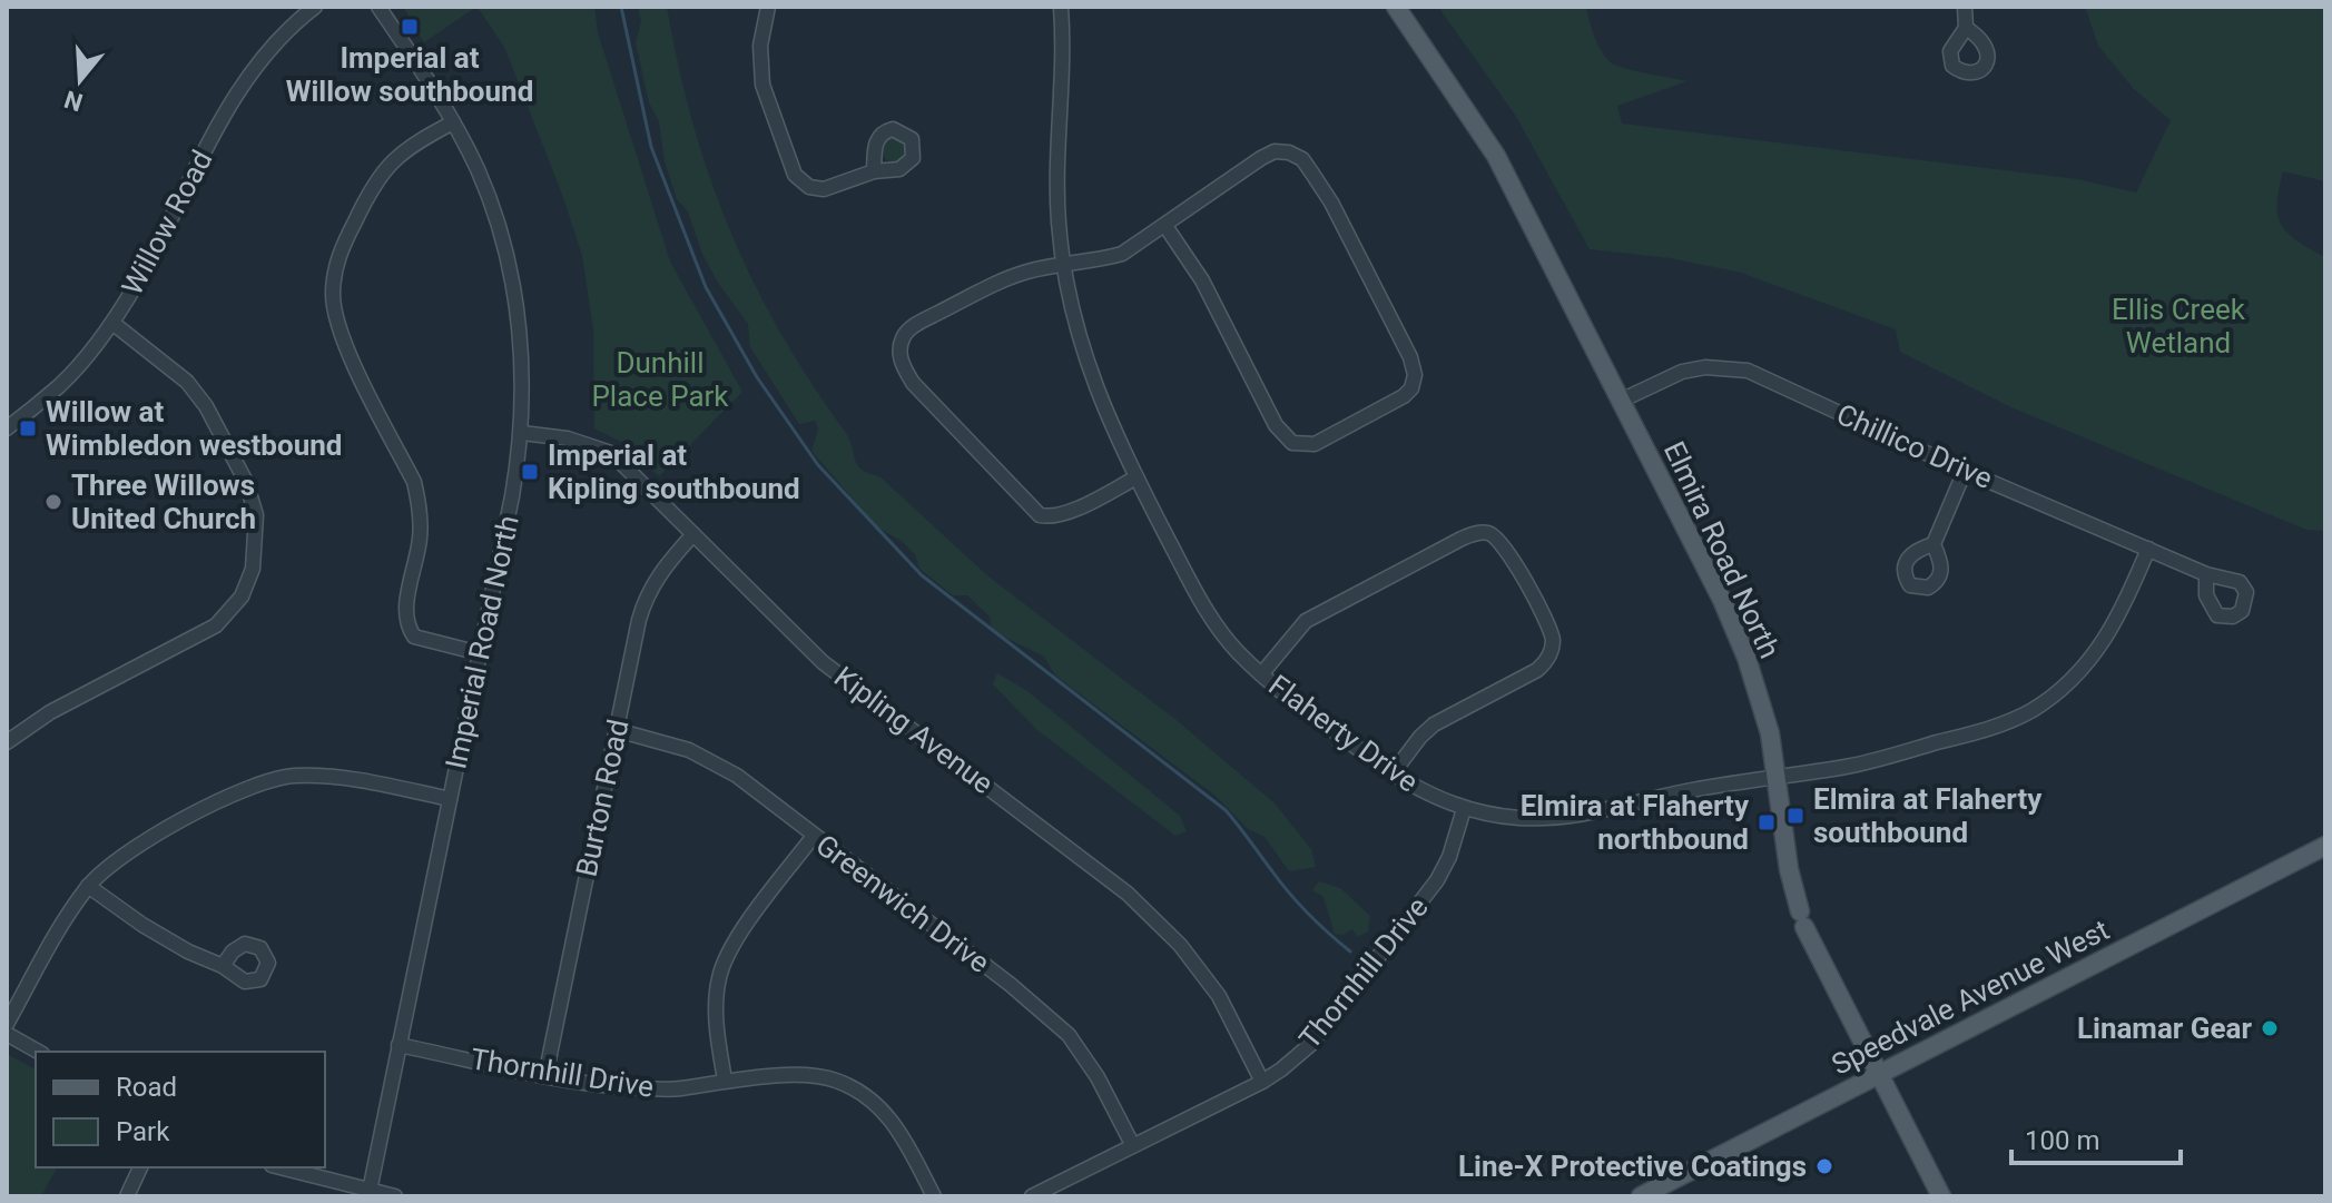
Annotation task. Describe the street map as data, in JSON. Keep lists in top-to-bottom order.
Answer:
{
  "streets": {
    "main road": ["Elmira Road North", "Speedvale Avenue West"],
    "street": [
      "Willow Road",
      "Chillico Drive",
      "Imperial Road North",
      "Kipling Avenue",
      "Flaherty Drive",
      "Burton Road",
      "Greenwich Drive",
      "Thornhill Drive"
    ]
  },
  "crossings": [
    ["Chillico Drive", "Elmira Road North"],
    ["Chillico Drive", "Flaherty Drive"],
    ["Elmira Road North", "Flaherty Drive"],
    ["Elmira Road North", "Speedvale Avenue West"],
    ["Imperial Road North", "Kipling Avenue"],
    ["Imperial Road North", "Thornhill Drive"],
    ["Kipling Avenue", "Burton Road"],
    ["Kipling Avenue", "Thornhill Drive"],
    ["Flaherty Drive", "Thornhill Drive"],
    ["Burton Road", "Greenwich Drive"],
    ["Burton Road", "Thornhill Drive"],
    ["Greenwich Drive", "Thornhill Drive"]
  ],
  "parks": ["Ellis Creek Wetland", "Dunhill Place Park"],
  "places": {
    "transit": [
      "Imperial at Willow southbound",
      "Willow at Wimbledon westbound",
      "Imperial at Kipling southbound",
      "Elmira at Flaherty southbound",
      "Elmira at Flaherty northbound"
    ],
    "other": ["Three Willows United Church", "Linamar Gear", "Line-X Protective Coatings"]
  },
  "legend": ["Road", "Park"],
  "scale_bar": "100 m",
  "north": "bottom"
}
